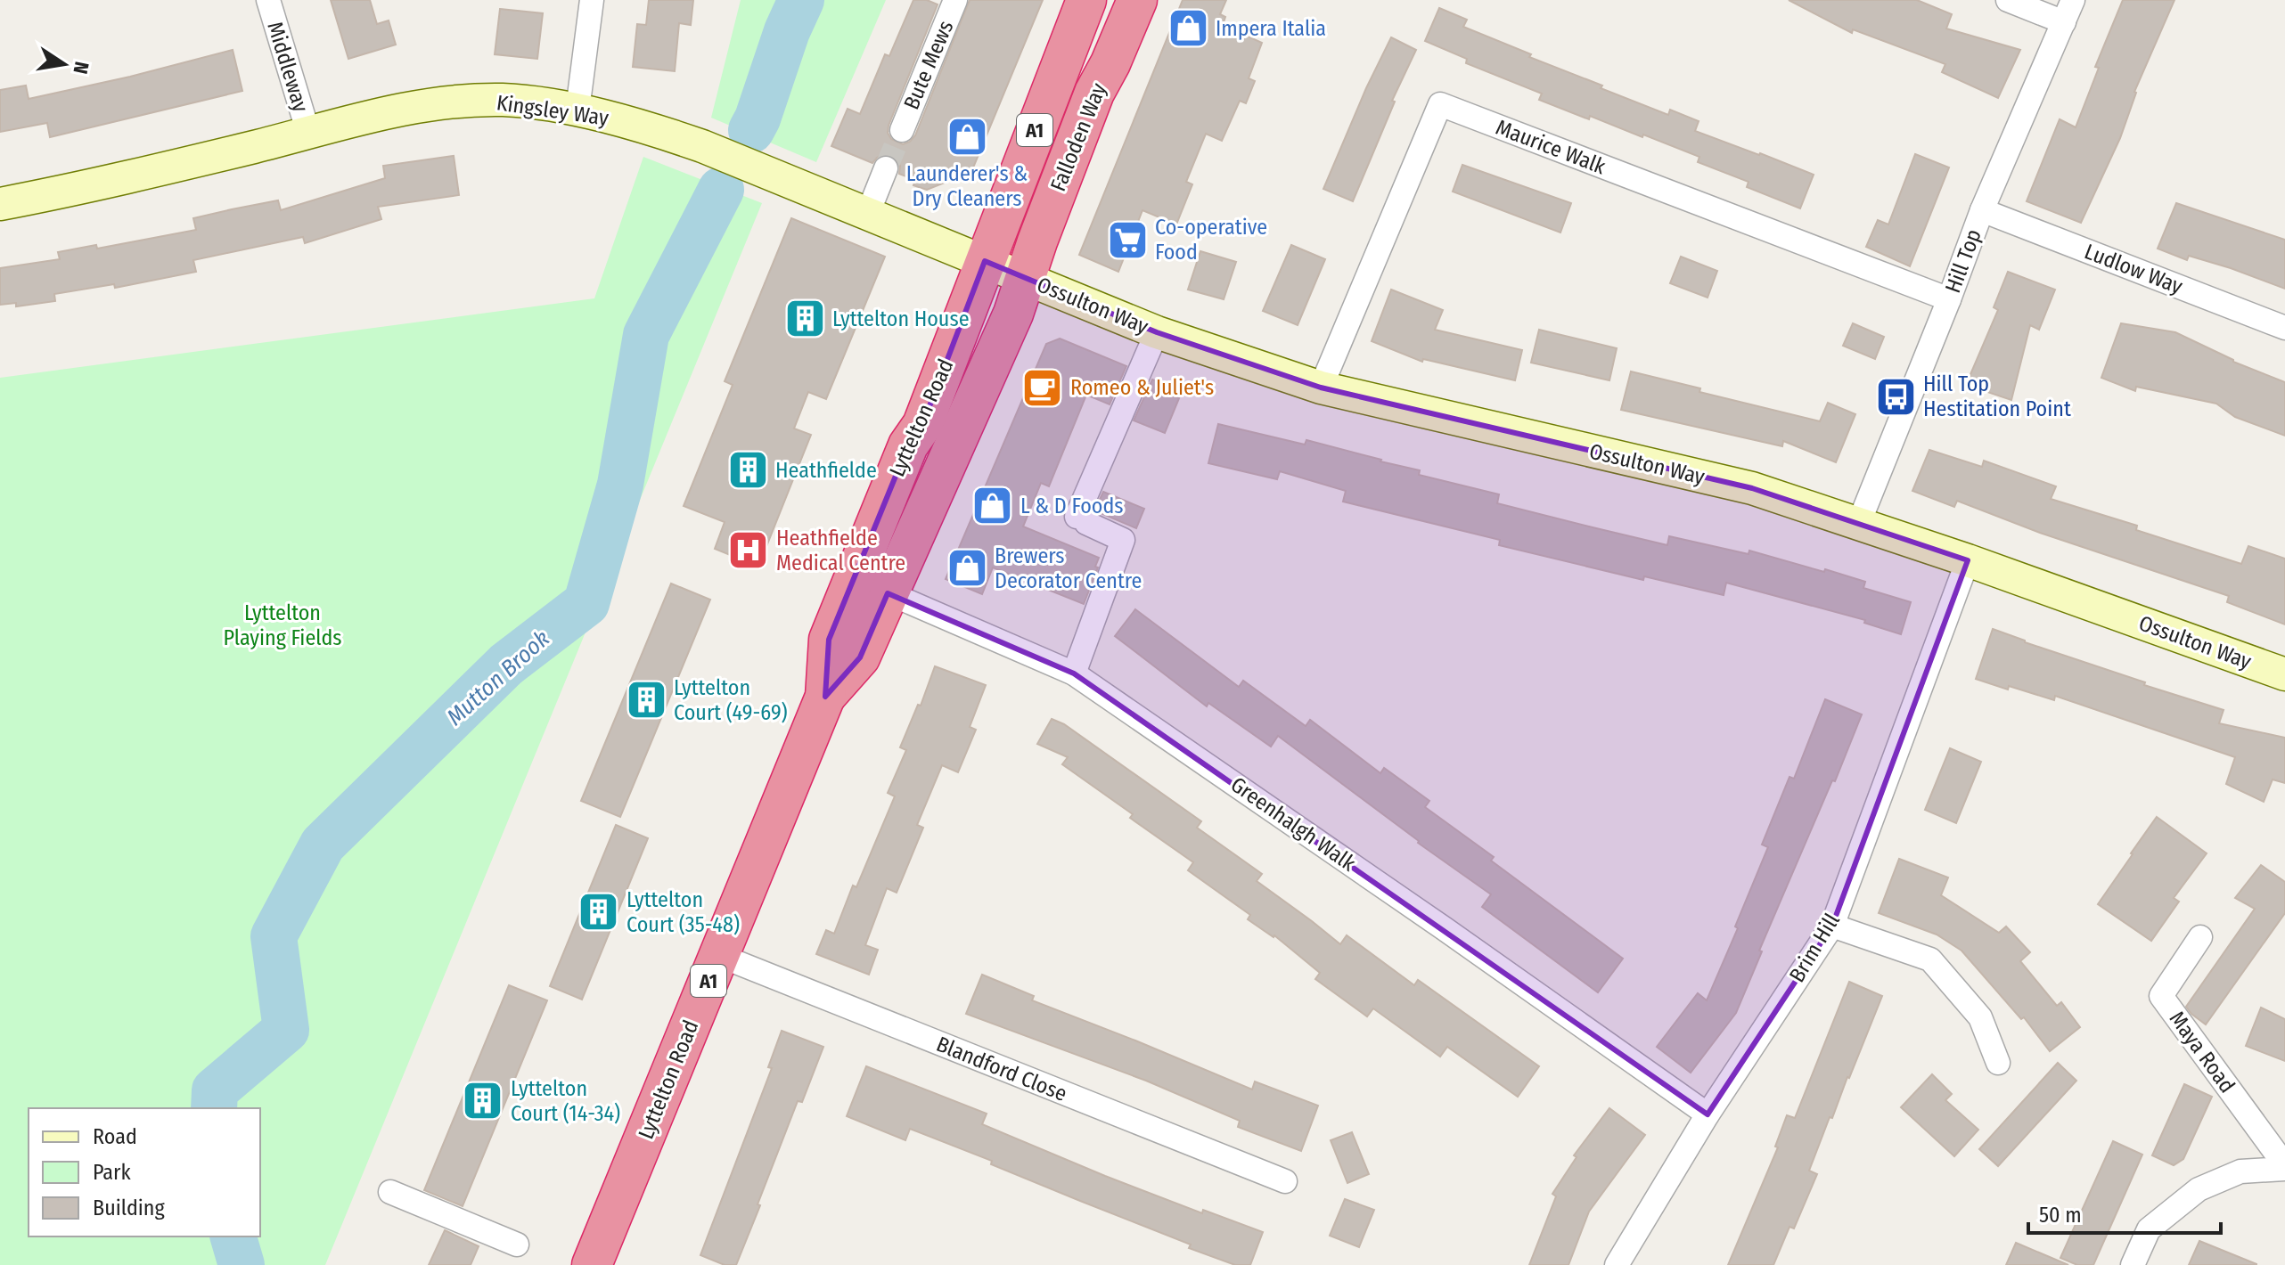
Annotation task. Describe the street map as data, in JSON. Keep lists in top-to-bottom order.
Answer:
{
  "streets": {
    "highway": ["A1", "Falloden Way", "Lyttelton Road"],
    "street": [
      "Bute Mews",
      "Middleway",
      "Kingsley Way",
      "Maurice Walk",
      "Hill Top",
      "Ludlow Way",
      "Ossulton Way",
      "Greenhalgh Walk",
      "Brim Hill",
      "Maya Road",
      "Blandford Close"
    ]
  },
  "crossings": [
    ["Middleway", "Kingsley Way"],
    ["Kingsley Way", "Falloden Way"],
    ["Kingsley Way", "Ossulton Way"],
    ["Kingsley Way", "Lyttelton Road"],
    ["Falloden Way", "Ossulton Way"],
    ["Falloden Way", "Lyttelton Road"],
    ["Maurice Walk", "Hill Top"],
    ["Maurice Walk", "Ossulton Way"],
    ["Hill Top", "Ludlow Way"],
    ["Hill Top", "Ossulton Way"],
    ["Ossulton Way", "Lyttelton Road"],
    ["Ossulton Way", "Brim Hill"],
    ["Lyttelton Road", "Greenhalgh Walk"],
    ["Lyttelton Road", "Blandford Close"],
    ["Greenhalgh Walk", "Brim Hill"]
  ],
  "water": ["Mutton Brook"],
  "parks": ["Lyttelton Playing Fields"],
  "places": {
    "shop": [
      "Impera Italia",
      "Launderer's & Dry Cleaners",
      "L & D Foods",
      "Brewers Decorator Centre"
    ],
    "supermarket": ["Co-operative Food"],
    "building": [
      "Lyttelton House",
      "Heathfielde",
      "Lyttelton Court (49-69)",
      "Lyttelton Court (35-48)",
      "Lyttelton Court (14-34)"
    ],
    "cafe": ["Romeo & Juliet's"],
    "bus stop": ["Hill Top Hestitation Point"],
    "hospital": ["Heathfielde Medical Centre"]
  },
  "legend": ["Road", "Park", "Building"],
  "scale_bar": "50 m",
  "north": "right"
}
